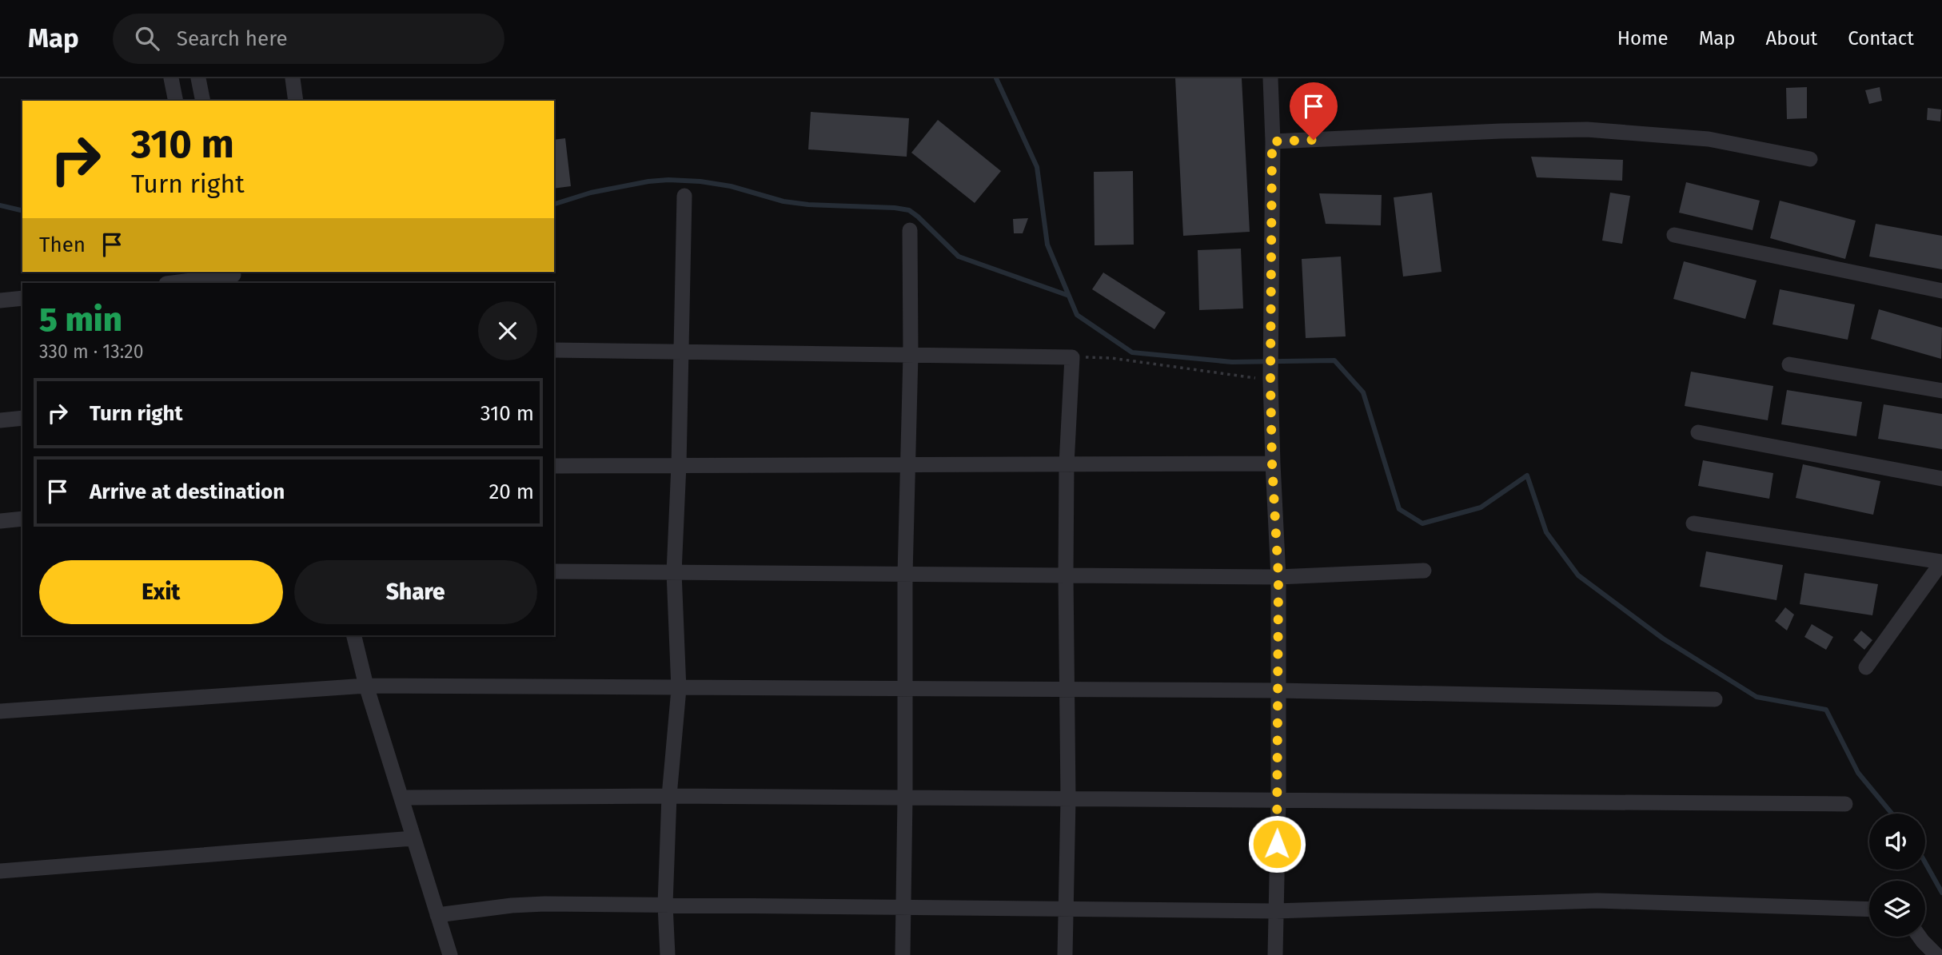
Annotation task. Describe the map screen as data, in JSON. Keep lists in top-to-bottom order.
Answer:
{
  "page": {
    "header": "Map",
    "search": "Search here",
    "nav": [
      "Home",
      "Map",
      "About",
      "Contact"
    ],
    "turn": ["310 m", "Turn right"],
    "then": "Then",
    "heading": ["5 min", "330 m · 13:20"],
    "list": [
      {
        "name": "Turn right",
        "value": "310 m"
      },
      {
        "name": "Arrive at destination",
        "value": "20 m"
      }
    ],
    "buttons": ["Exit", "Share"]
  }
}
